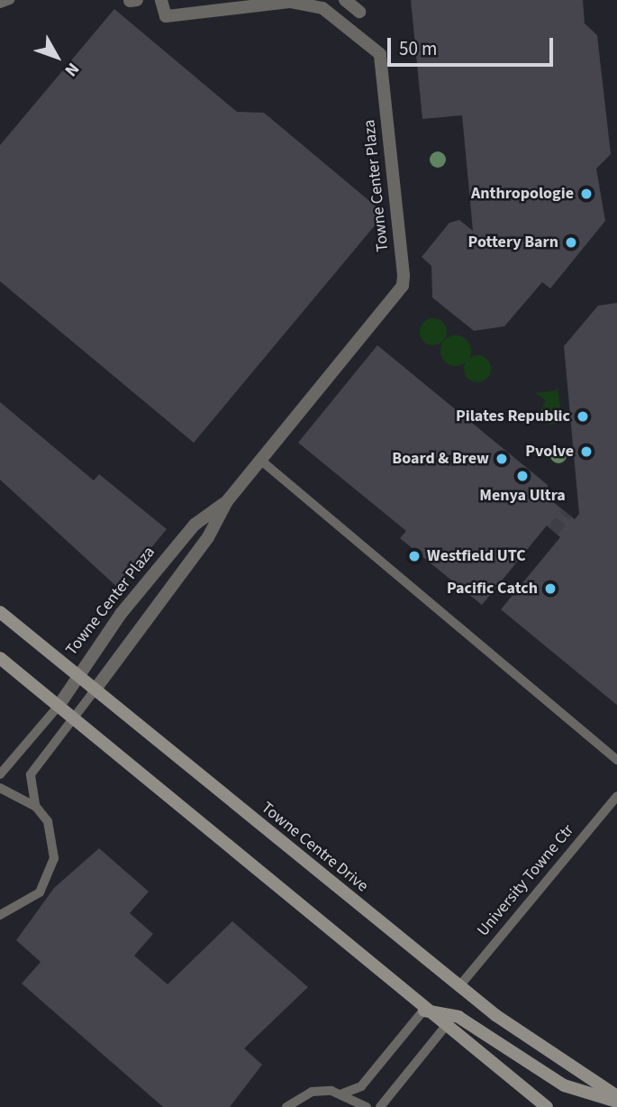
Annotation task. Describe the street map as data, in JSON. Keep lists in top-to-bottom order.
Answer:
{
  "streets": {
    "main road": ["Towne Centre Drive"],
    "street": ["Towne Center Plaza"],
    "lane": ["University Towne Ctr"]
  },
  "crossings": [
    ["Towne Center Plaza", "Towne Centre Drive"],
    ["Towne Centre Drive", "University Towne Ctr"]
  ],
  "places": [
    "Anthropologie",
    "Pottery Barn",
    "Pilates Republic",
    "Pvolve",
    "Board & Brew",
    "Menya Ultra",
    "Westfield UTC",
    "Pacific Catch"
  ],
  "scale_bar": "50 m",
  "north": "bottom right"
}
